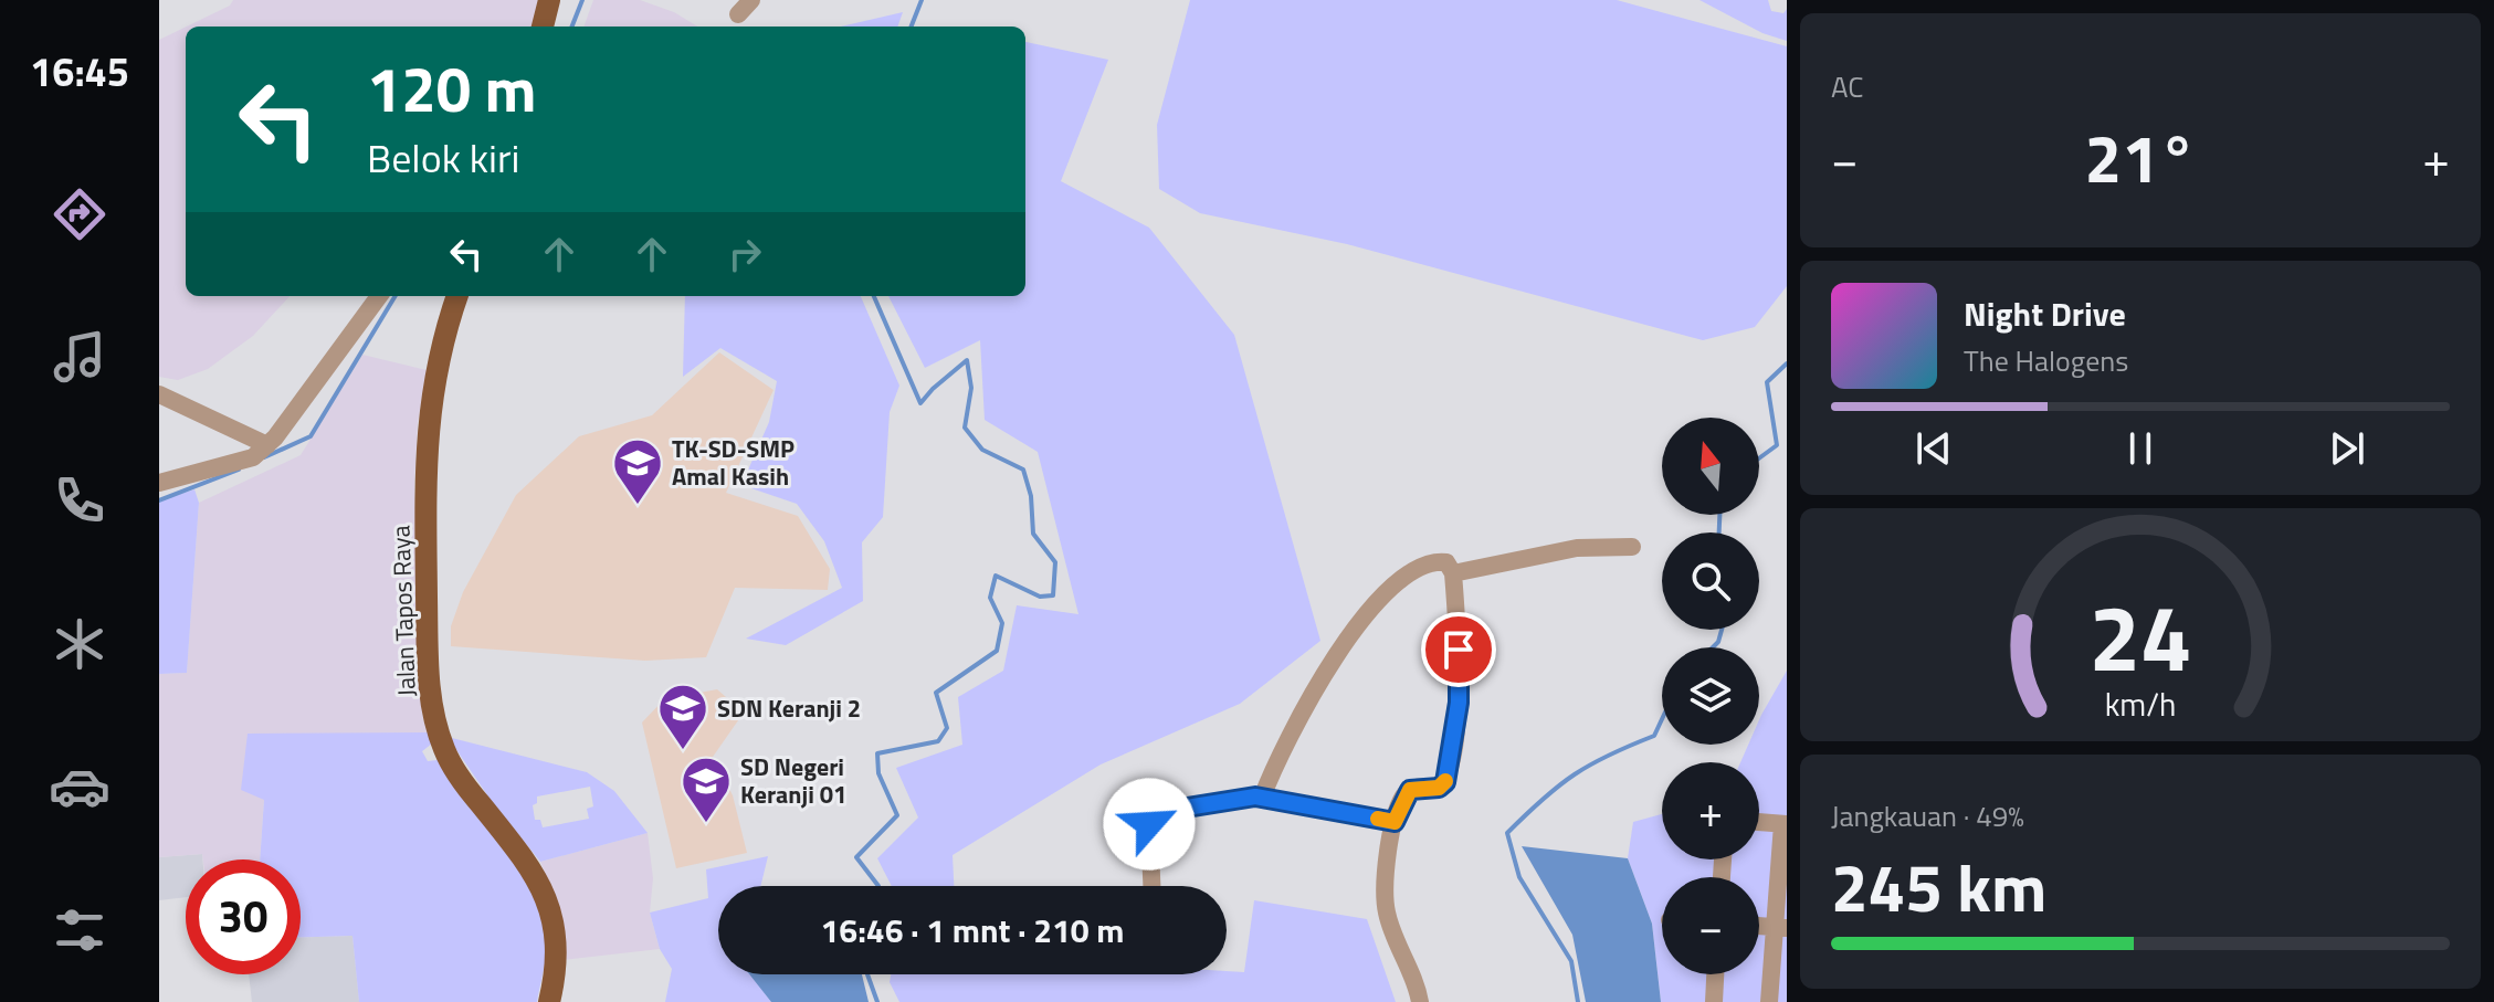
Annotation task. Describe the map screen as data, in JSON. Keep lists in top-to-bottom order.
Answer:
{
  "streets": {
    "main road": ["Jalan Tapos Raya"]
  },
  "places": {
    "school or university": ["TK-SD-SMP Amal Kasih", "SDN Keranji 2", "SD Negeri Keranji 01"]
  },
  "north": "top",
  "page": {
    "tabs": "16:45",
    "tile": [
      "AC",
      ["Jangkauan · 49%", "245 km"]
    ],
    "turn": ["120 m", "Belok kiri"],
    "heat": ["−", "21°", "+"],
    "song": ["Night Drive", "The Halogens"],
    "map_buttons": ["+", "−"],
    "limit": "30",
    "trip": "16:46 · 1 mnt · 210 m",
    "gauge": ["24", "km/h"]
  }
}
